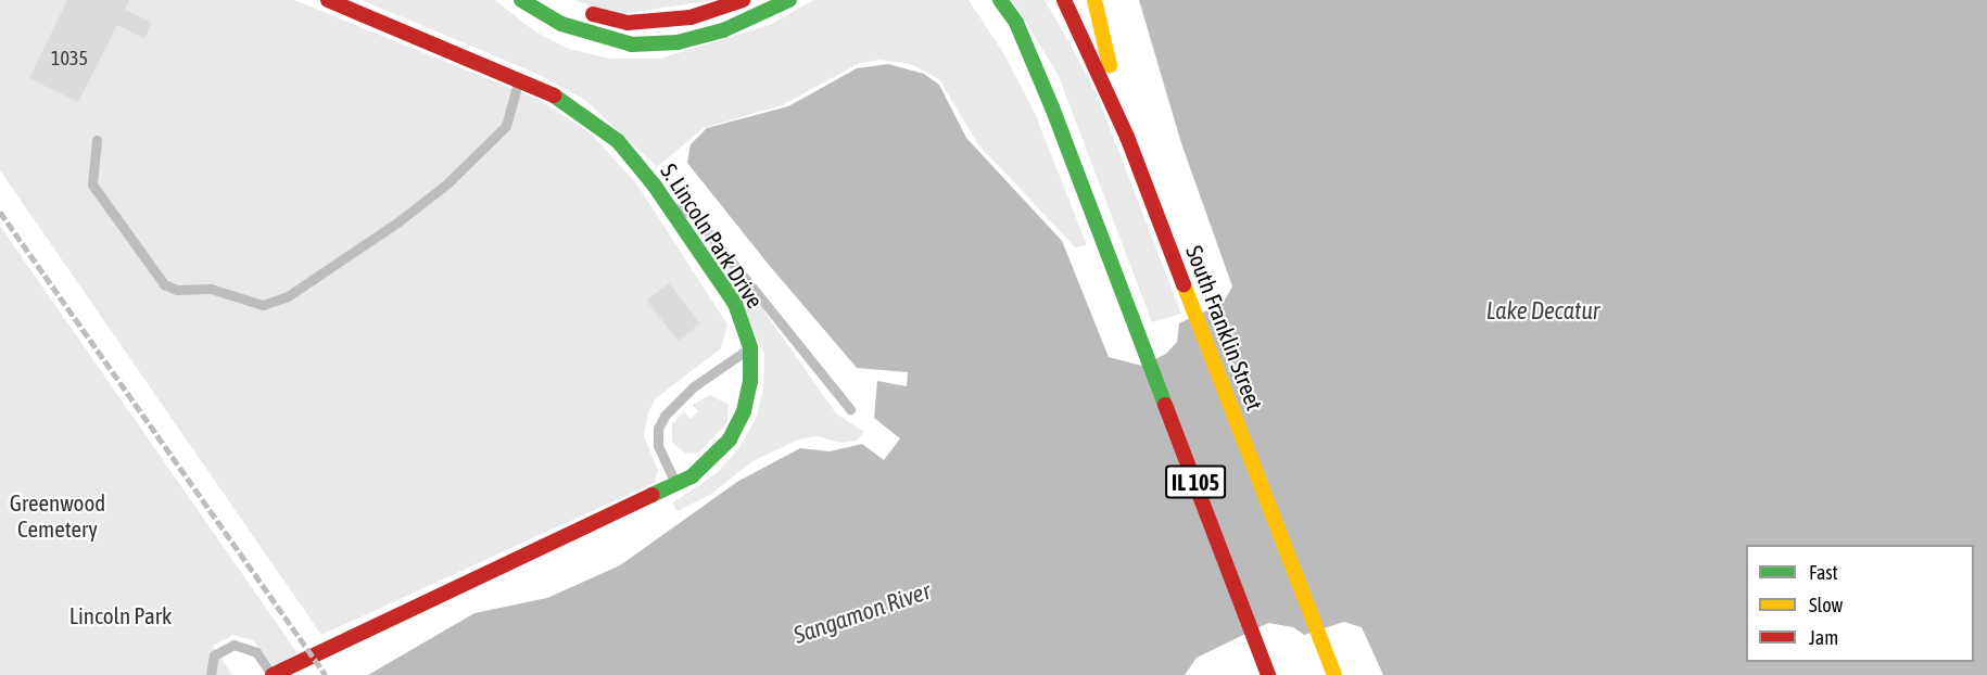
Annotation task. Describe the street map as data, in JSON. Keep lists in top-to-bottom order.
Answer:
{
  "streets": {
    "main road": ["S. Lincoln Park Drive", "South Franklin Street", "IL 105"]
  },
  "crossings": [
    ["South Franklin Street", "IL 105"]
  ],
  "water": ["Lake Decatur", "Sangamon River"],
  "parks": ["Greenwood Cemetery", "Lincoln Park"],
  "house_numbers": ["1035"],
  "legend": ["Fast", "Slow", "Jam"]
}
